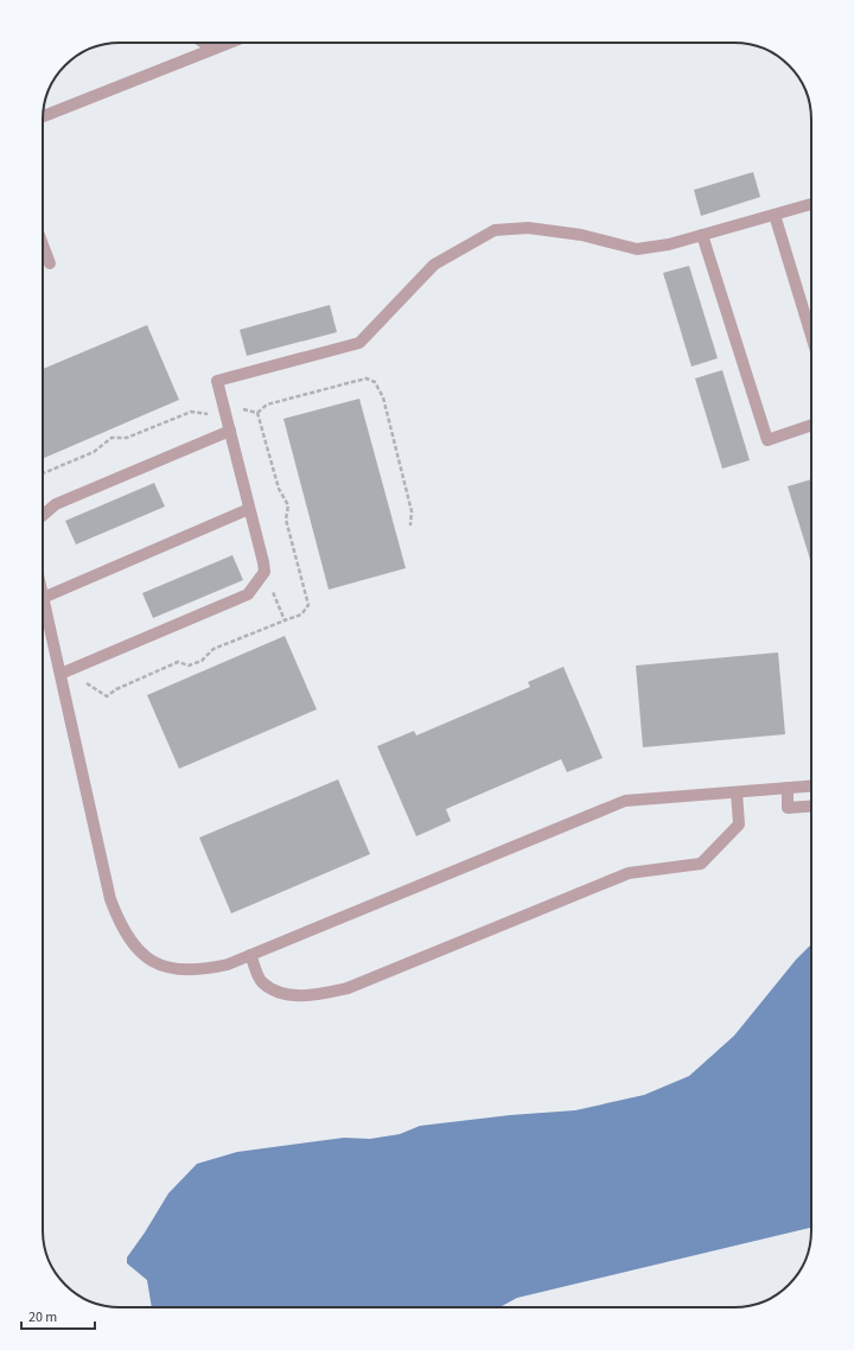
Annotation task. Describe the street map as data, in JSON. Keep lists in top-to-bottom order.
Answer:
{
  "scale_bar": "20 m"
}
